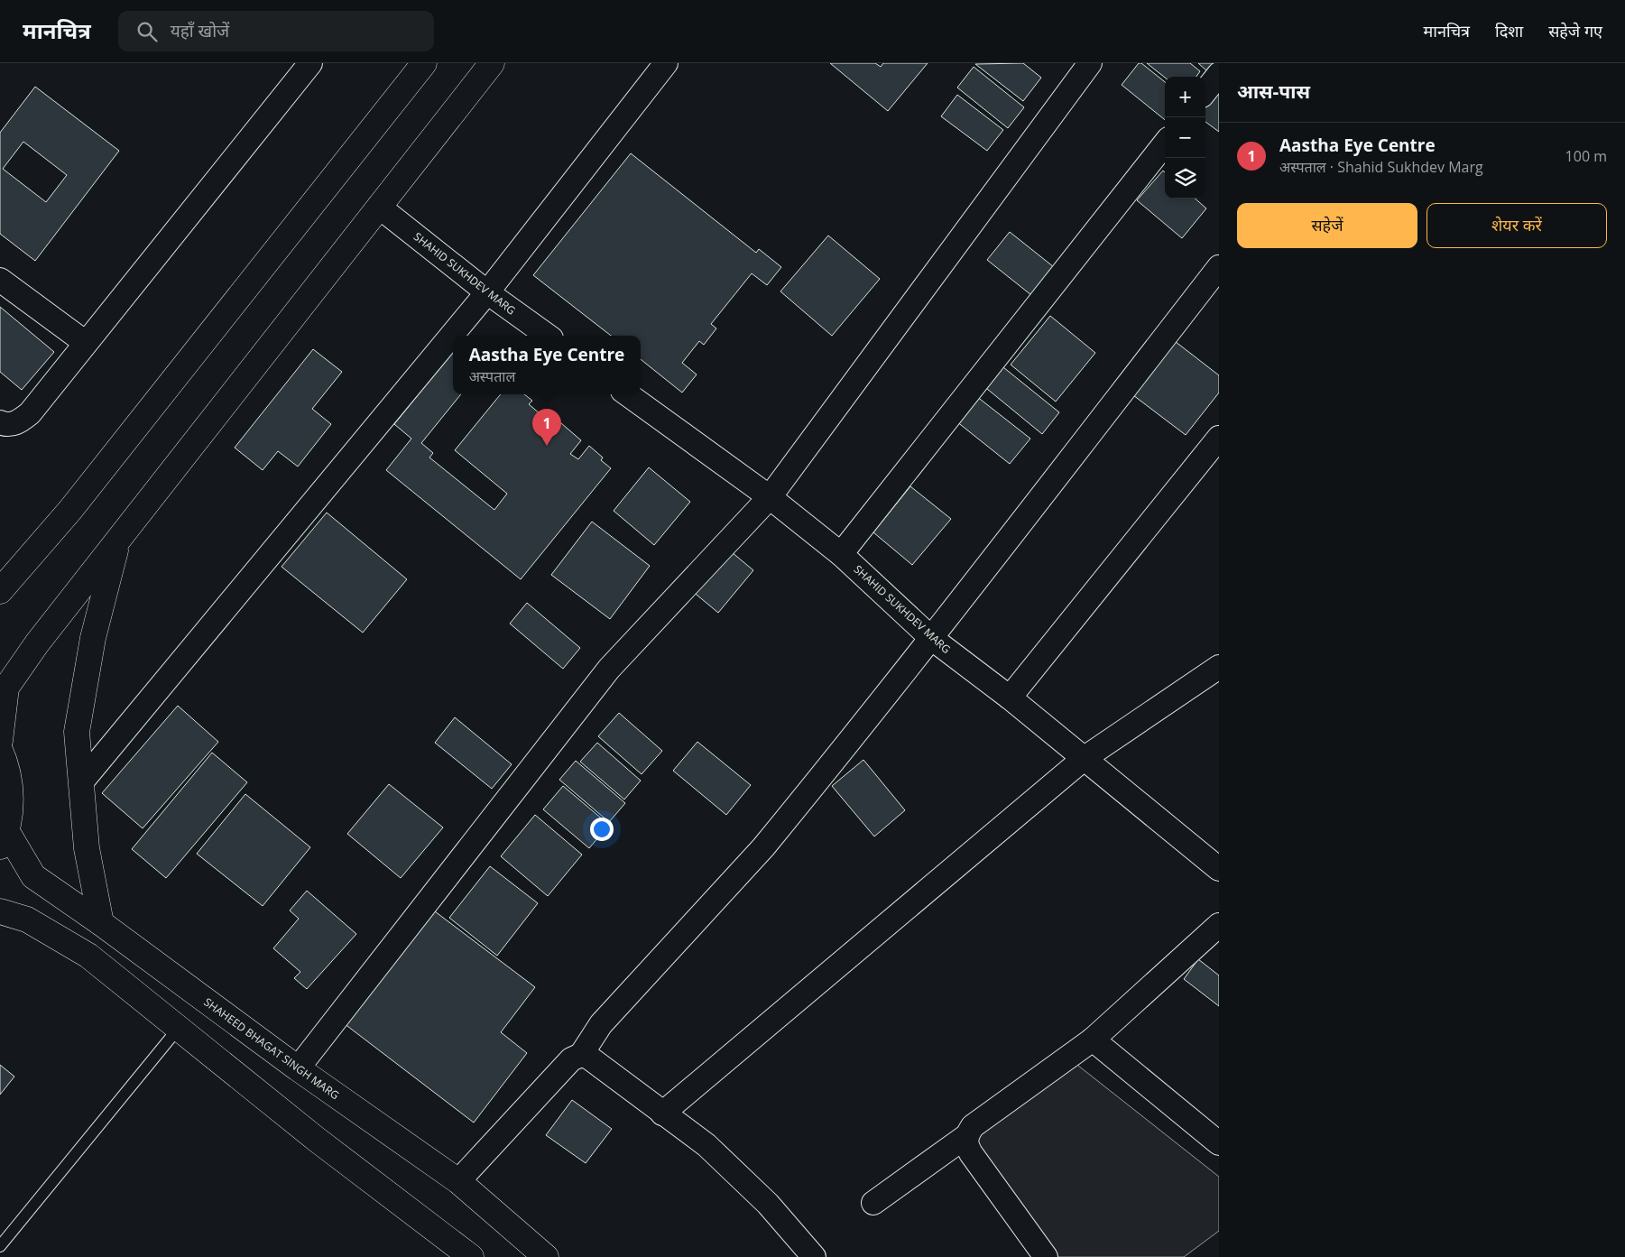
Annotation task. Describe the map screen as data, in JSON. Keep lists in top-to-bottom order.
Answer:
{
  "streets": {
    "street": ["SHAHID SUKHDEV MARG", "SHAHEED BHAGAT SINGH MARG"]
  },
  "page": {
    "header": "मानचित्र",
    "search": "यहाँ खोजें",
    "nav": ["मानचित्र", "दिशा", "सहेजे गए"],
    "heading": "आस-पास",
    "map_buttons": ["+", "−"],
    "list": [
      {
        "mark": "1",
        "name": "Aastha Eye Centre",
        "note": "अस्पताल · Shahid Sukhdev Marg",
        "value": "100 m"
      }
    ],
    "buttons": ["सहेजें", "शेयर करें"],
    "popup": ["Aastha Eye Centre", "अस्पताल"],
    "pins": "1"
  }
}
